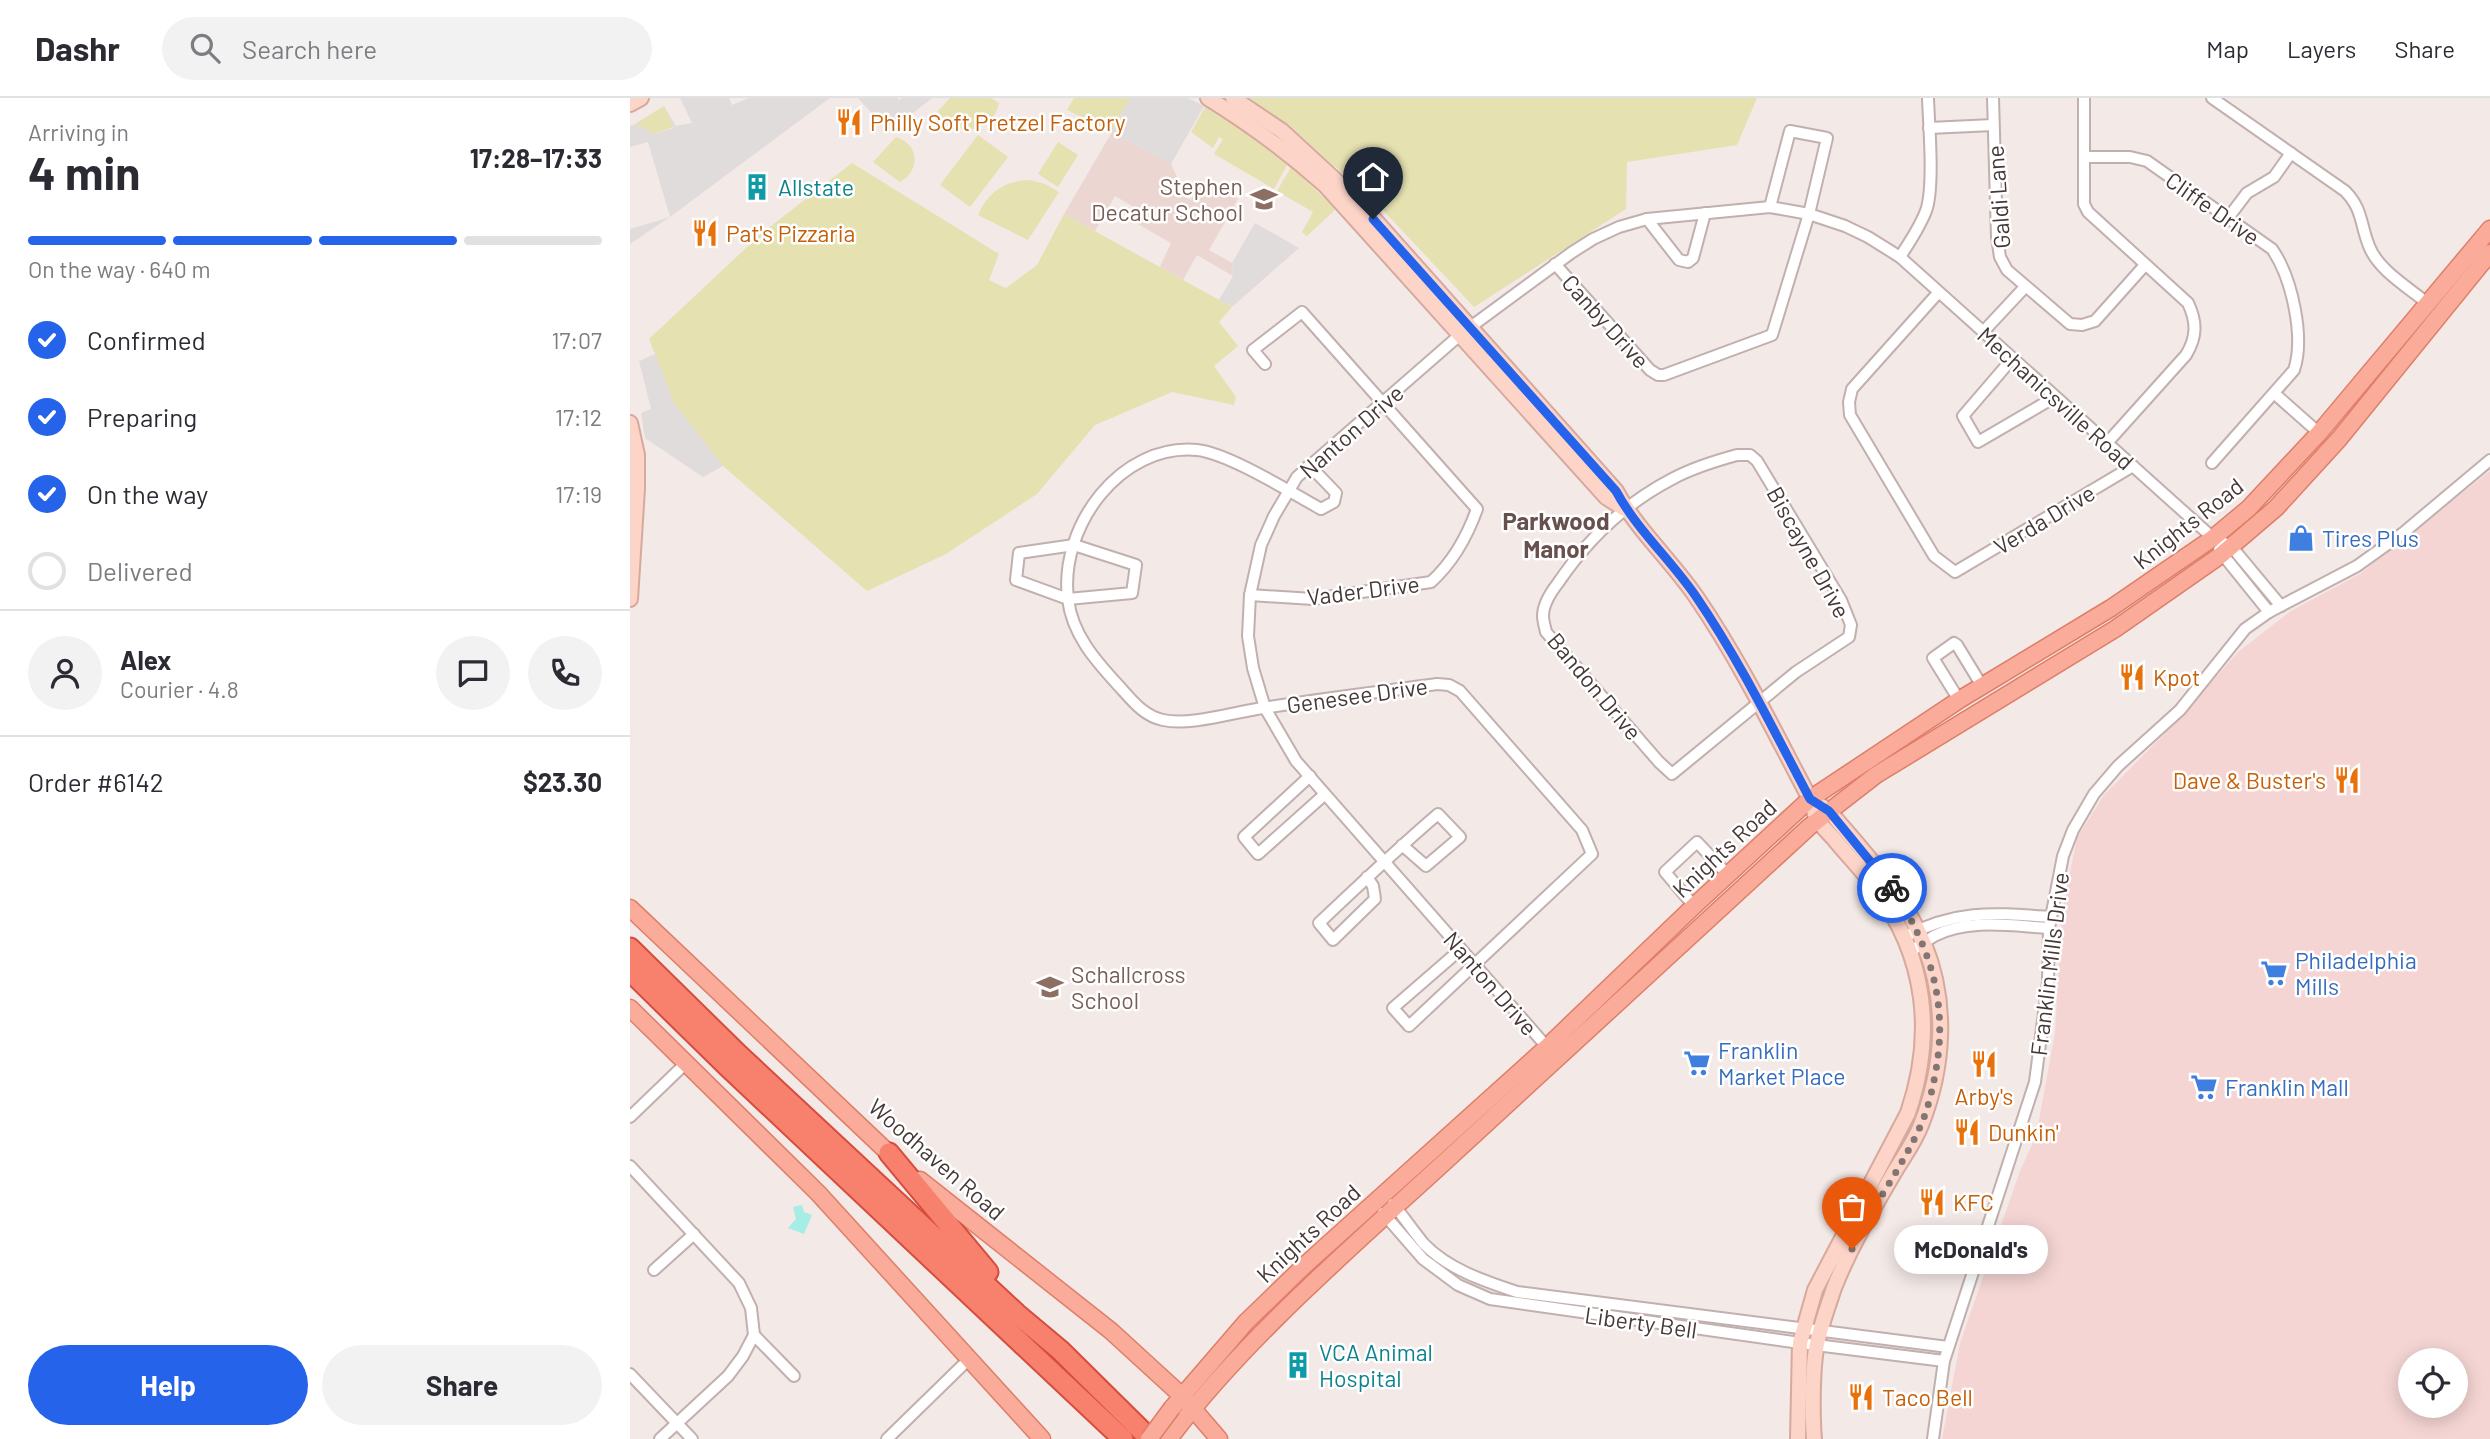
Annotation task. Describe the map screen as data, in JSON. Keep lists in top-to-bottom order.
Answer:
{
  "streets": {
    "main road": ["Knights Road", "Woodhaven Road"],
    "street": [
      "Galdi Lane",
      "Cliffe Drive",
      "Canby Drive",
      "Mechanicsville Road",
      "Nanton Drive",
      "Verda Drive",
      "Biscayne Drive",
      "Vader Drive",
      "Bandon Drive",
      "Genesee Drive",
      "Franklin Mills Drive",
      "Liberty Bell"
    ]
  },
  "crossings": [
    ["Canby Drive", "Nanton Drive"],
    ["Mechanicsville Road", "Nanton Drive"],
    ["Mechanicsville Road", "Verda Drive"],
    ["Mechanicsville Road", "Knights Road"],
    ["Nanton Drive", "Knights Road"],
    ["Nanton Drive", "Vader Drive"],
    ["Nanton Drive", "Genesee Drive"],
    ["Knights Road", "Woodhaven Road"],
    ["Knights Road", "Liberty Bell"],
    ["Biscayne Drive", "Bandon Drive"],
    ["Franklin Mills Drive", "Liberty Bell"]
  ],
  "districts": ["Parkwood Manor"],
  "places": {
    "restaurant": [
      "Philly Soft Pretzel Factory",
      "Pat's Pizzaria",
      "Kpot",
      "Dave & Buster's",
      "Arby's",
      "Dunkin'",
      "KFC",
      "Taco Bell"
    ],
    "building": ["Allstate", "VCA Animal Hospital"],
    "school or university": ["Stephen Decatur School", "Schallcross School"],
    "shop": ["Tires Plus"],
    "supermarket": ["Philadelphia Mills", "Franklin Market Place", "Franklin Mall"],
    "other": ["McDonald's"]
  },
  "page": {
    "header": "Dashr",
    "search": "Search here",
    "nav": ["Map", "Layers", "Share"],
    "heading": ["4 min", "Arriving in", "17:28–17:33"],
    "panel": [
      "Alex",
      "Courier · 4.8",
      "Order #6142",
      "$23.30"
    ],
    "bar": "On the way · 640 m",
    "list": [
      ["Confirmed", "17:07"],
      ["Preparing", "17:12"],
      ["On the way", "17:19"],
      "Delivered"
    ],
    "bubble": "McDonald's",
    "buttons": ["Help", "Share"]
  }
}
